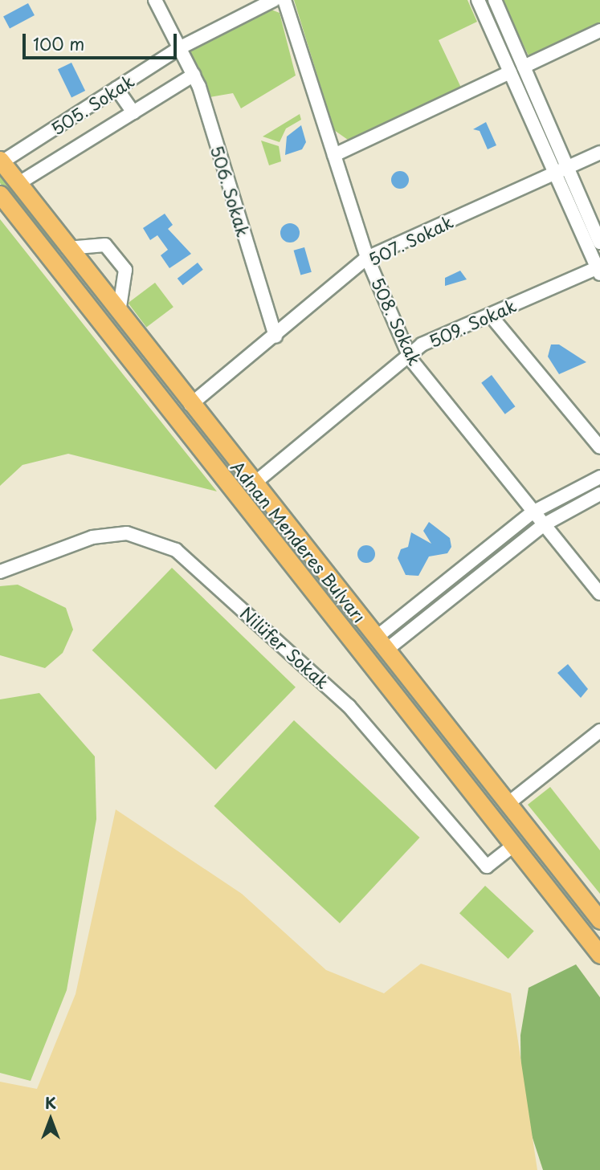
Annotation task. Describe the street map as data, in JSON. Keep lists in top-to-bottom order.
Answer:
{
  "streets": {
    "main road": ["Adnan Menderes Bulvarı"],
    "street": [
      "505. Sokak",
      "506. Sokak",
      "507. Sokak",
      "508. Sokak",
      "509. Sokak",
      "Nilüfer Sokak"
    ]
  },
  "crossings": [
    ["505. Sokak", "506. Sokak"],
    ["505. Sokak", "Adnan Menderes Bulvarı"],
    ["506. Sokak", "507. Sokak"],
    ["507. Sokak", "508. Sokak"],
    ["507. Sokak", "Adnan Menderes Bulvarı"],
    ["508. Sokak", "509. Sokak"],
    ["509. Sokak", "Adnan Menderes Bulvarı"],
    ["Adnan Menderes Bulvarı", "Nilüfer Sokak"]
  ],
  "scale_bar": "100 m",
  "north": "top"
}
